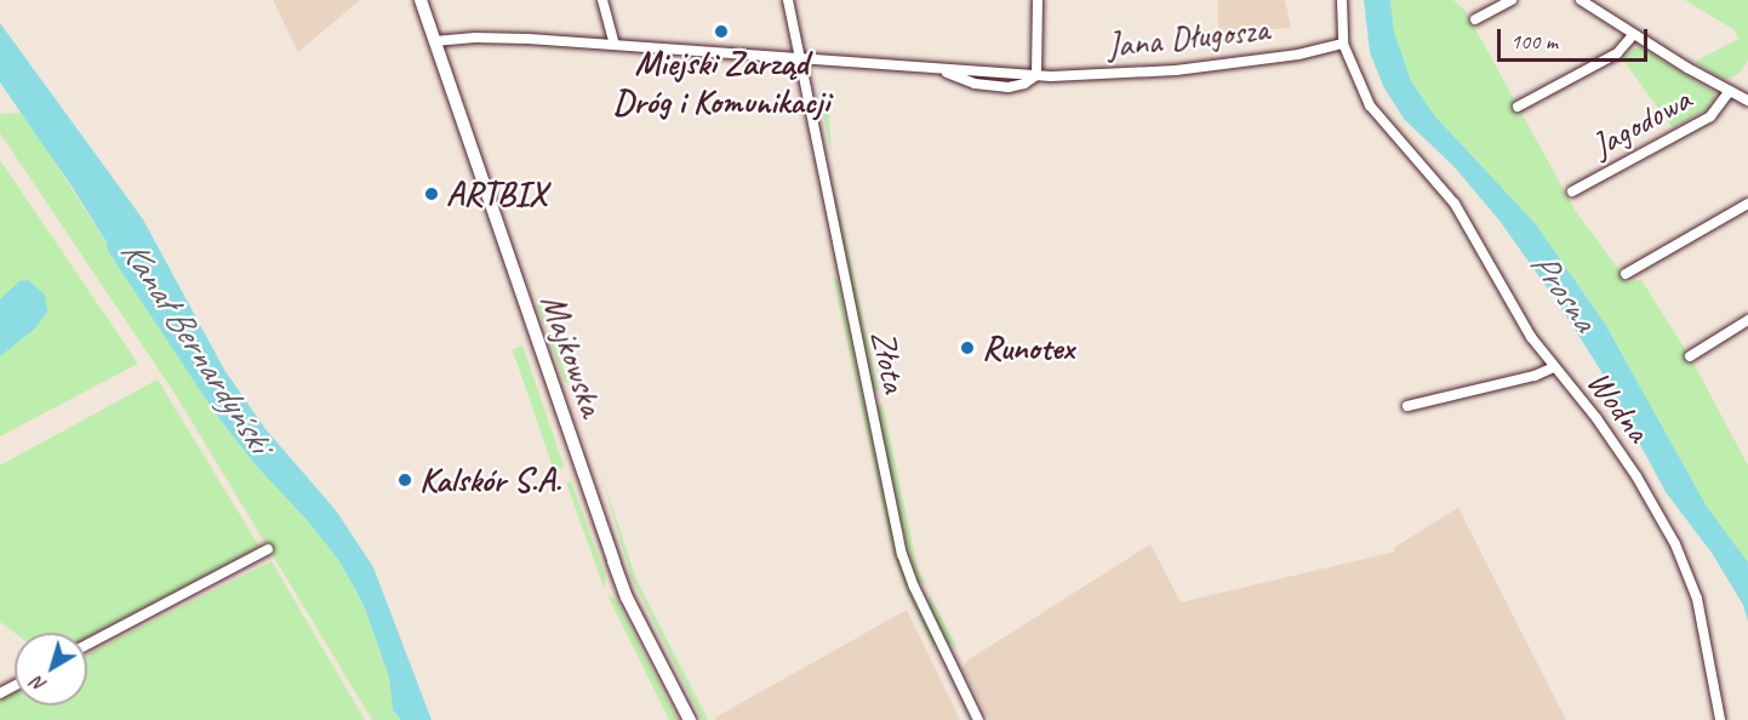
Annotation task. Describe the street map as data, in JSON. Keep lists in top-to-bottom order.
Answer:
{
  "streets": {
    "main road": ["Majkowska"],
    "street": [
      "Jana Długosza",
      "Jagodowa",
      "Złota",
      "Wodna"
    ]
  },
  "crossings": [
    ["Jana Długosza", "Majkowska"],
    ["Jana Długosza", "Złota"],
    ["Jana Długosza", "Wodna"]
  ],
  "water": ["Prosna", "Kanał Bernardyński"],
  "places": [
    "Miejski Zarząd Dróg i Komunikacji",
    "ARTBIX",
    "Runotex",
    "Kalskór S.A."
  ],
  "scale_bar": "100 m",
  "north": "bottom left"
}
